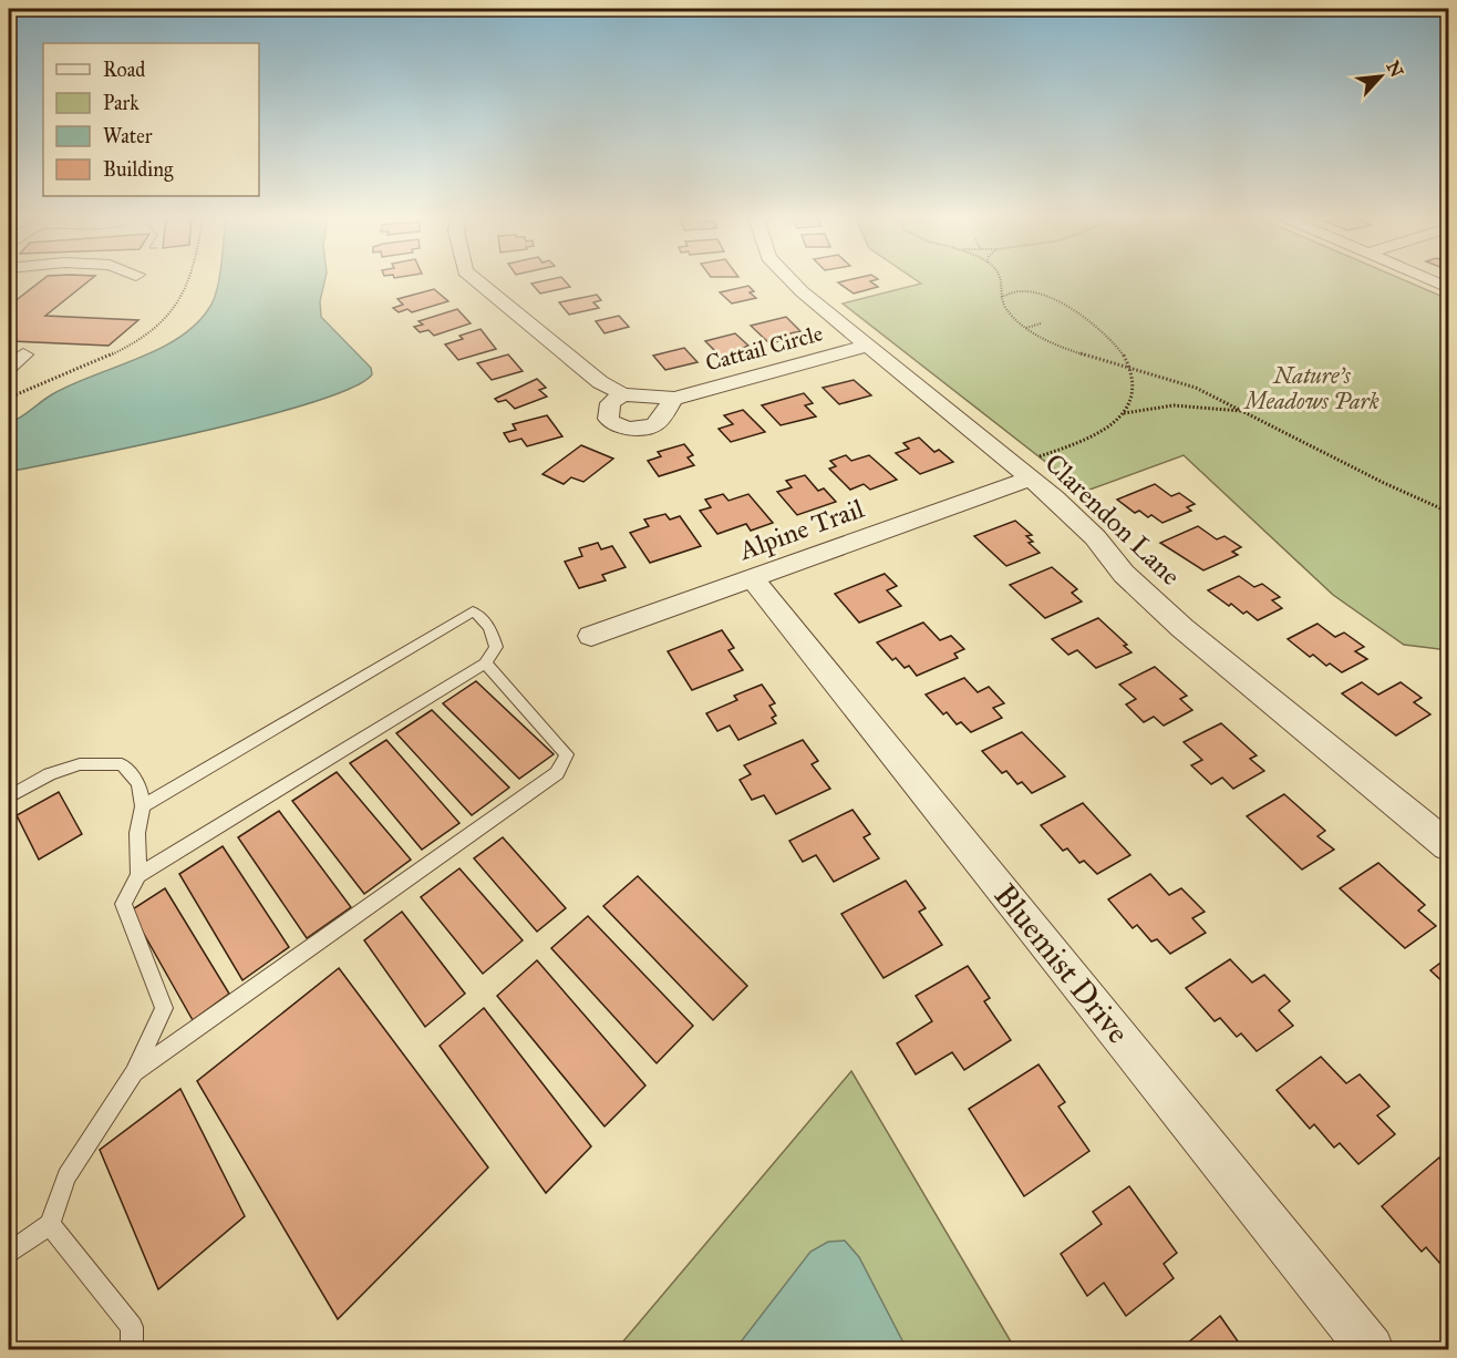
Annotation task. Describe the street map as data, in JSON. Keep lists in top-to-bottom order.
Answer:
{
  "streets": {
    "street": [
      "Cattail Circle",
      "Clarendon Lane",
      "Alpine Trail",
      "Bluemist Drive"
    ]
  },
  "crossings": [
    ["Cattail Circle", "Clarendon Lane"],
    ["Clarendon Lane", "Alpine Trail"],
    ["Alpine Trail", "Bluemist Drive"]
  ],
  "parks": ["Nature's Meadows Park"],
  "legend": [
    "Road",
    "Park",
    "Water",
    "Building"
  ],
  "north": "top right"
}
